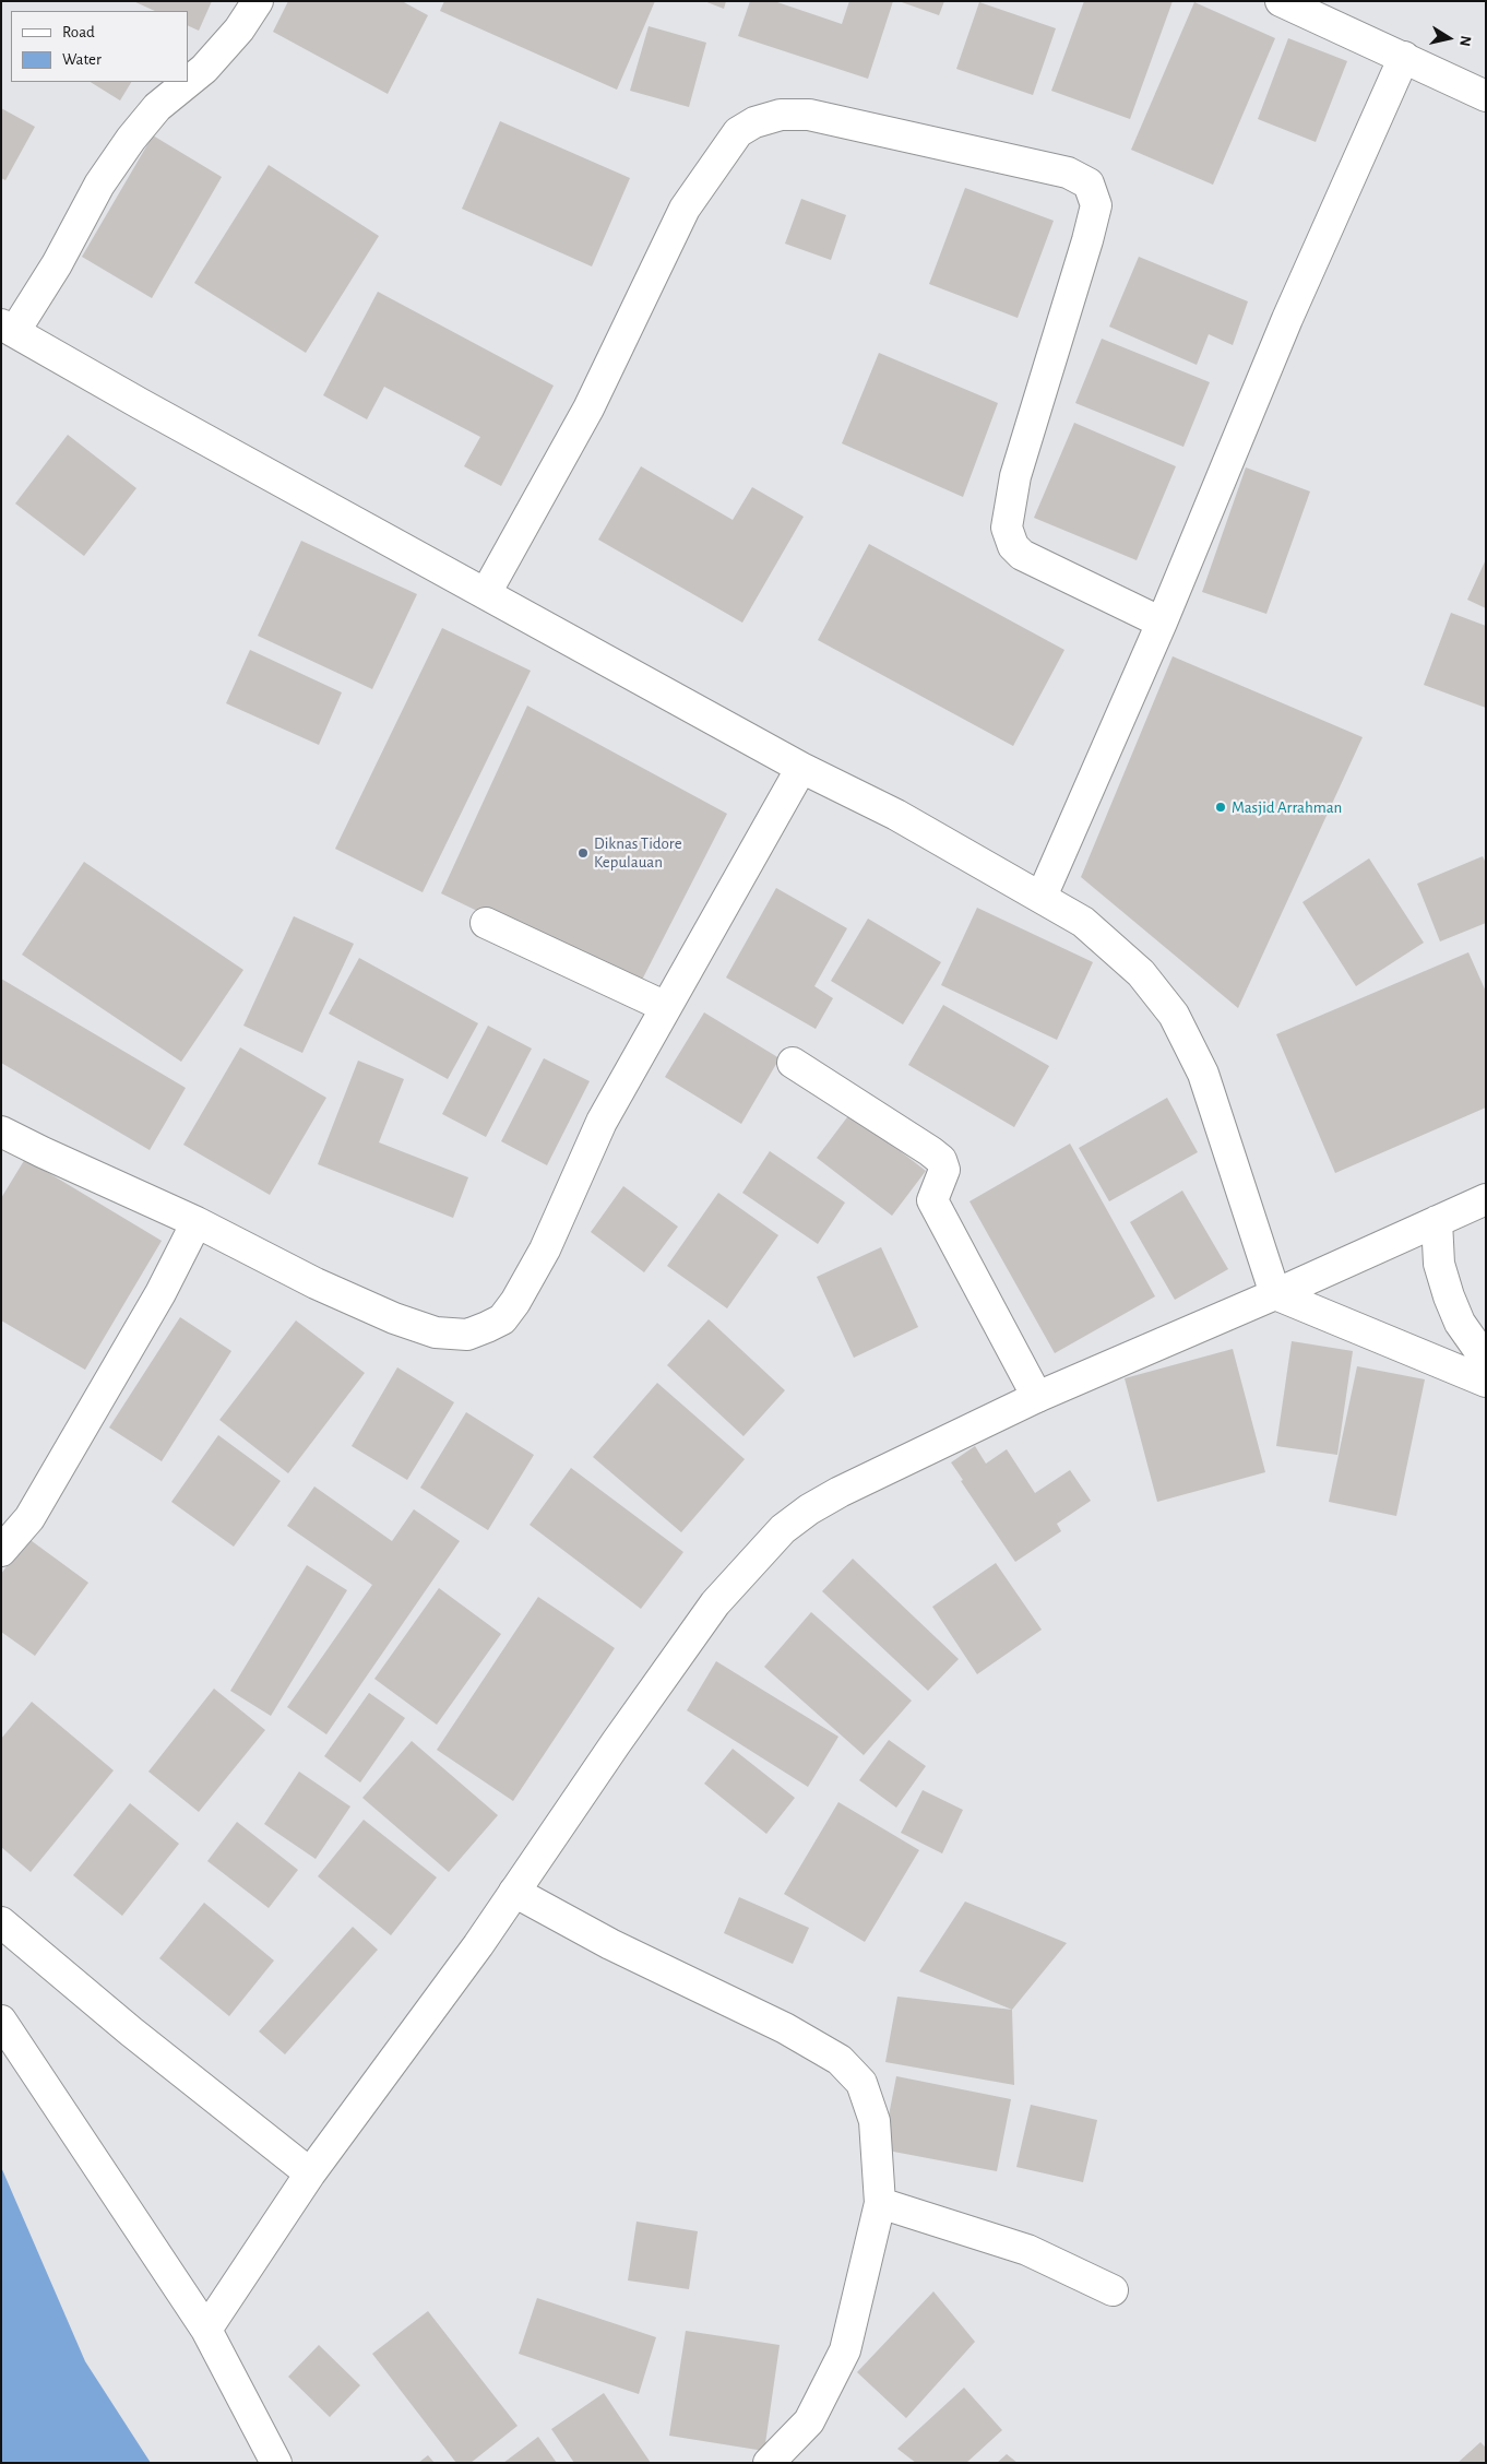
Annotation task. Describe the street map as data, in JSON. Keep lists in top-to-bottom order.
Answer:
{
  "places": ["Masjid Arrahman", "Diknas Tidore Kepulauan"],
  "legend": ["Road", "Water"],
  "north": "right"
}
